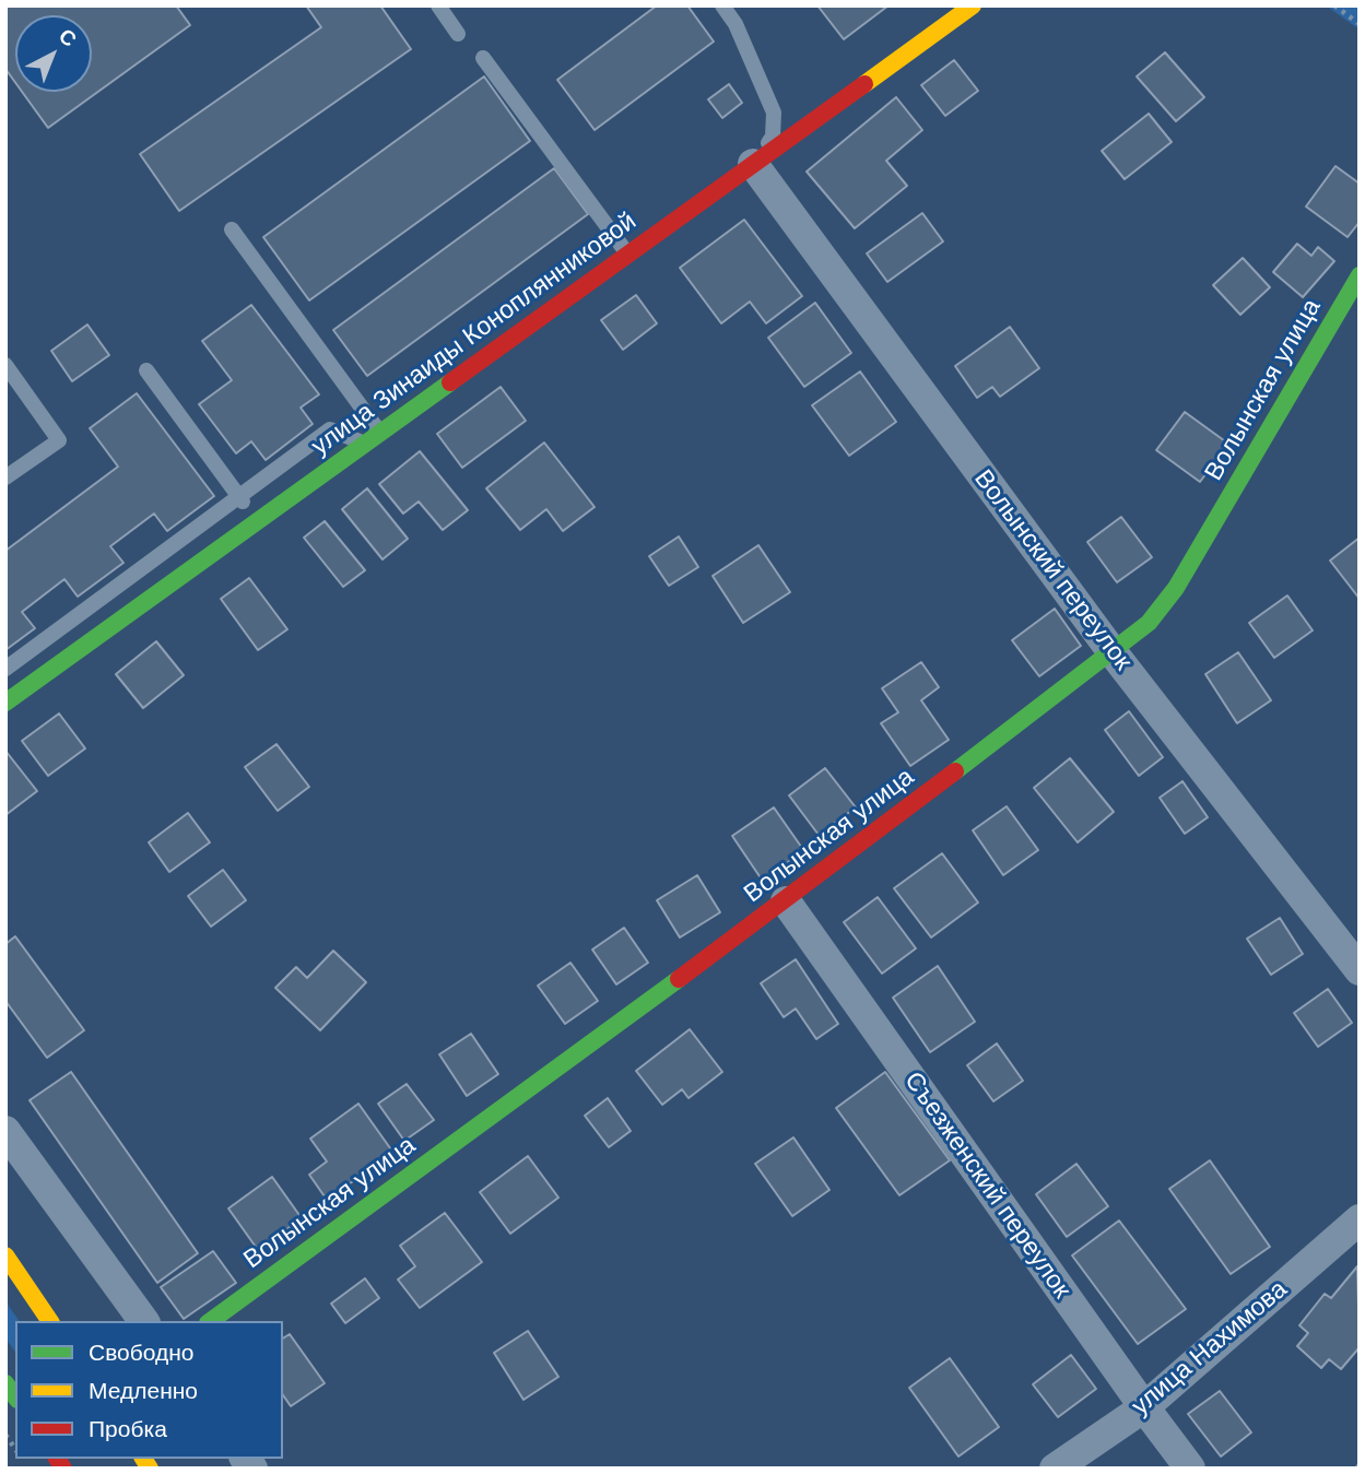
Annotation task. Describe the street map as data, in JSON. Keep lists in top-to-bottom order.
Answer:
{
  "streets": {
    "street": [
      "улица Зинаиды Коноплянниковой",
      "Волынская улица",
      "Волынский переулок",
      "Съезженский переулок",
      "улица Нахимова"
    ]
  },
  "crossings": [
    ["улица Зинаиды Коноплянниковой", "Волынский переулок"],
    ["Волынская улица", "Волынский переулок"],
    ["Волынская улица", "Съезженский переулок"],
    ["Съезженский переулок", "улица Нахимова"]
  ],
  "legend": ["Свободно", "Медленно", "Пробка"],
  "north": "top right"
}
